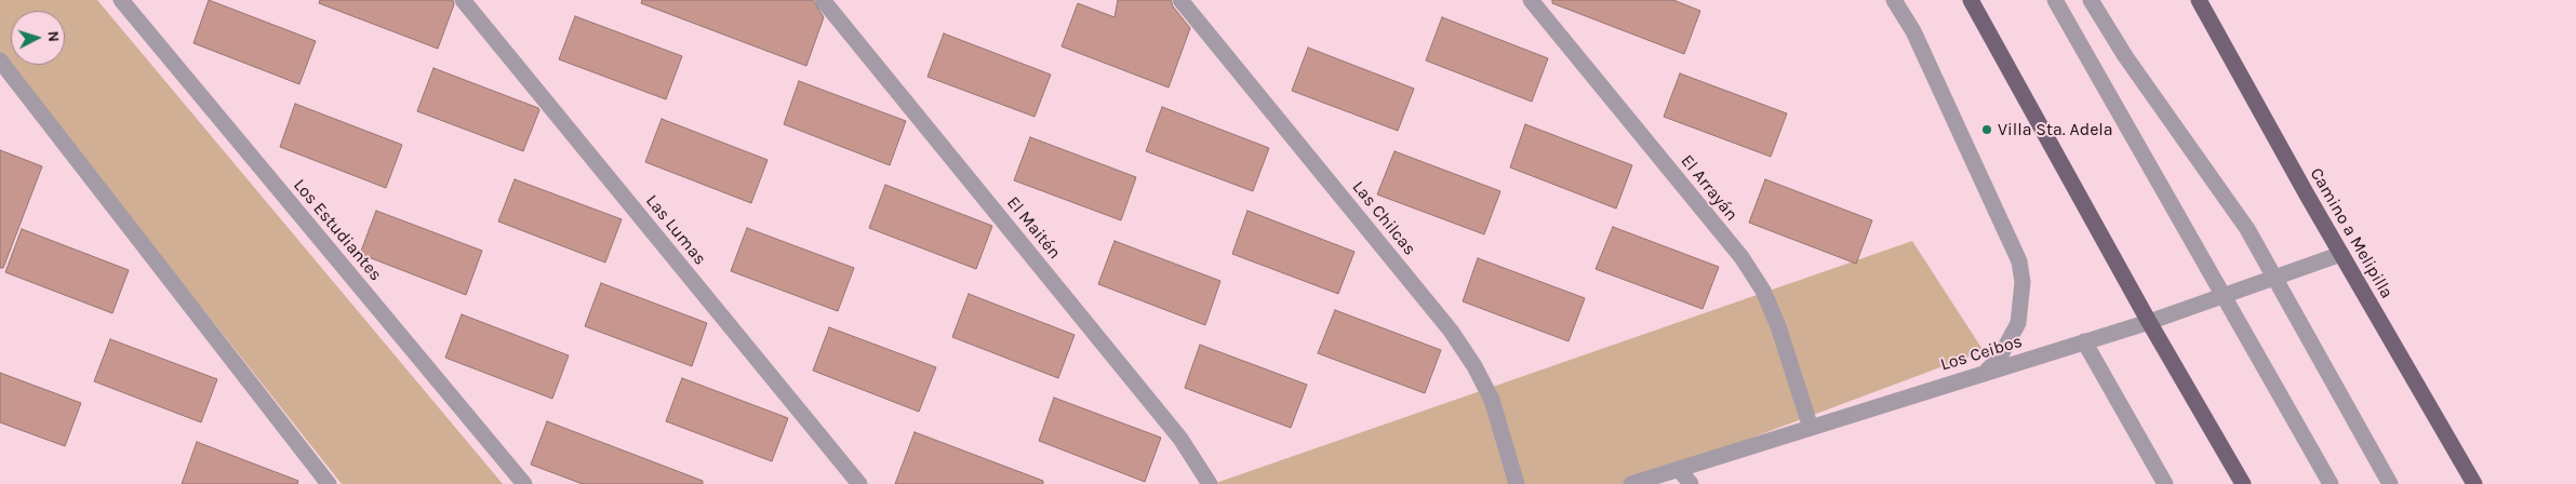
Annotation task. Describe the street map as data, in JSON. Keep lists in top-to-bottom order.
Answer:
{
  "streets": {
    "main road": ["Camino a Melipilla"],
    "street": [
      "El Arrayán",
      "Las Chilcas",
      "El Maitén",
      "Los Estudiantes",
      "Las Lumas",
      "Los Ceibos"
    ]
  },
  "crossings": [
    ["El Arrayán", "Los Ceibos"],
    ["Camino a Melipilla", "Los Ceibos"]
  ],
  "places": ["Villa Sta. Adela"],
  "north": "right"
}
